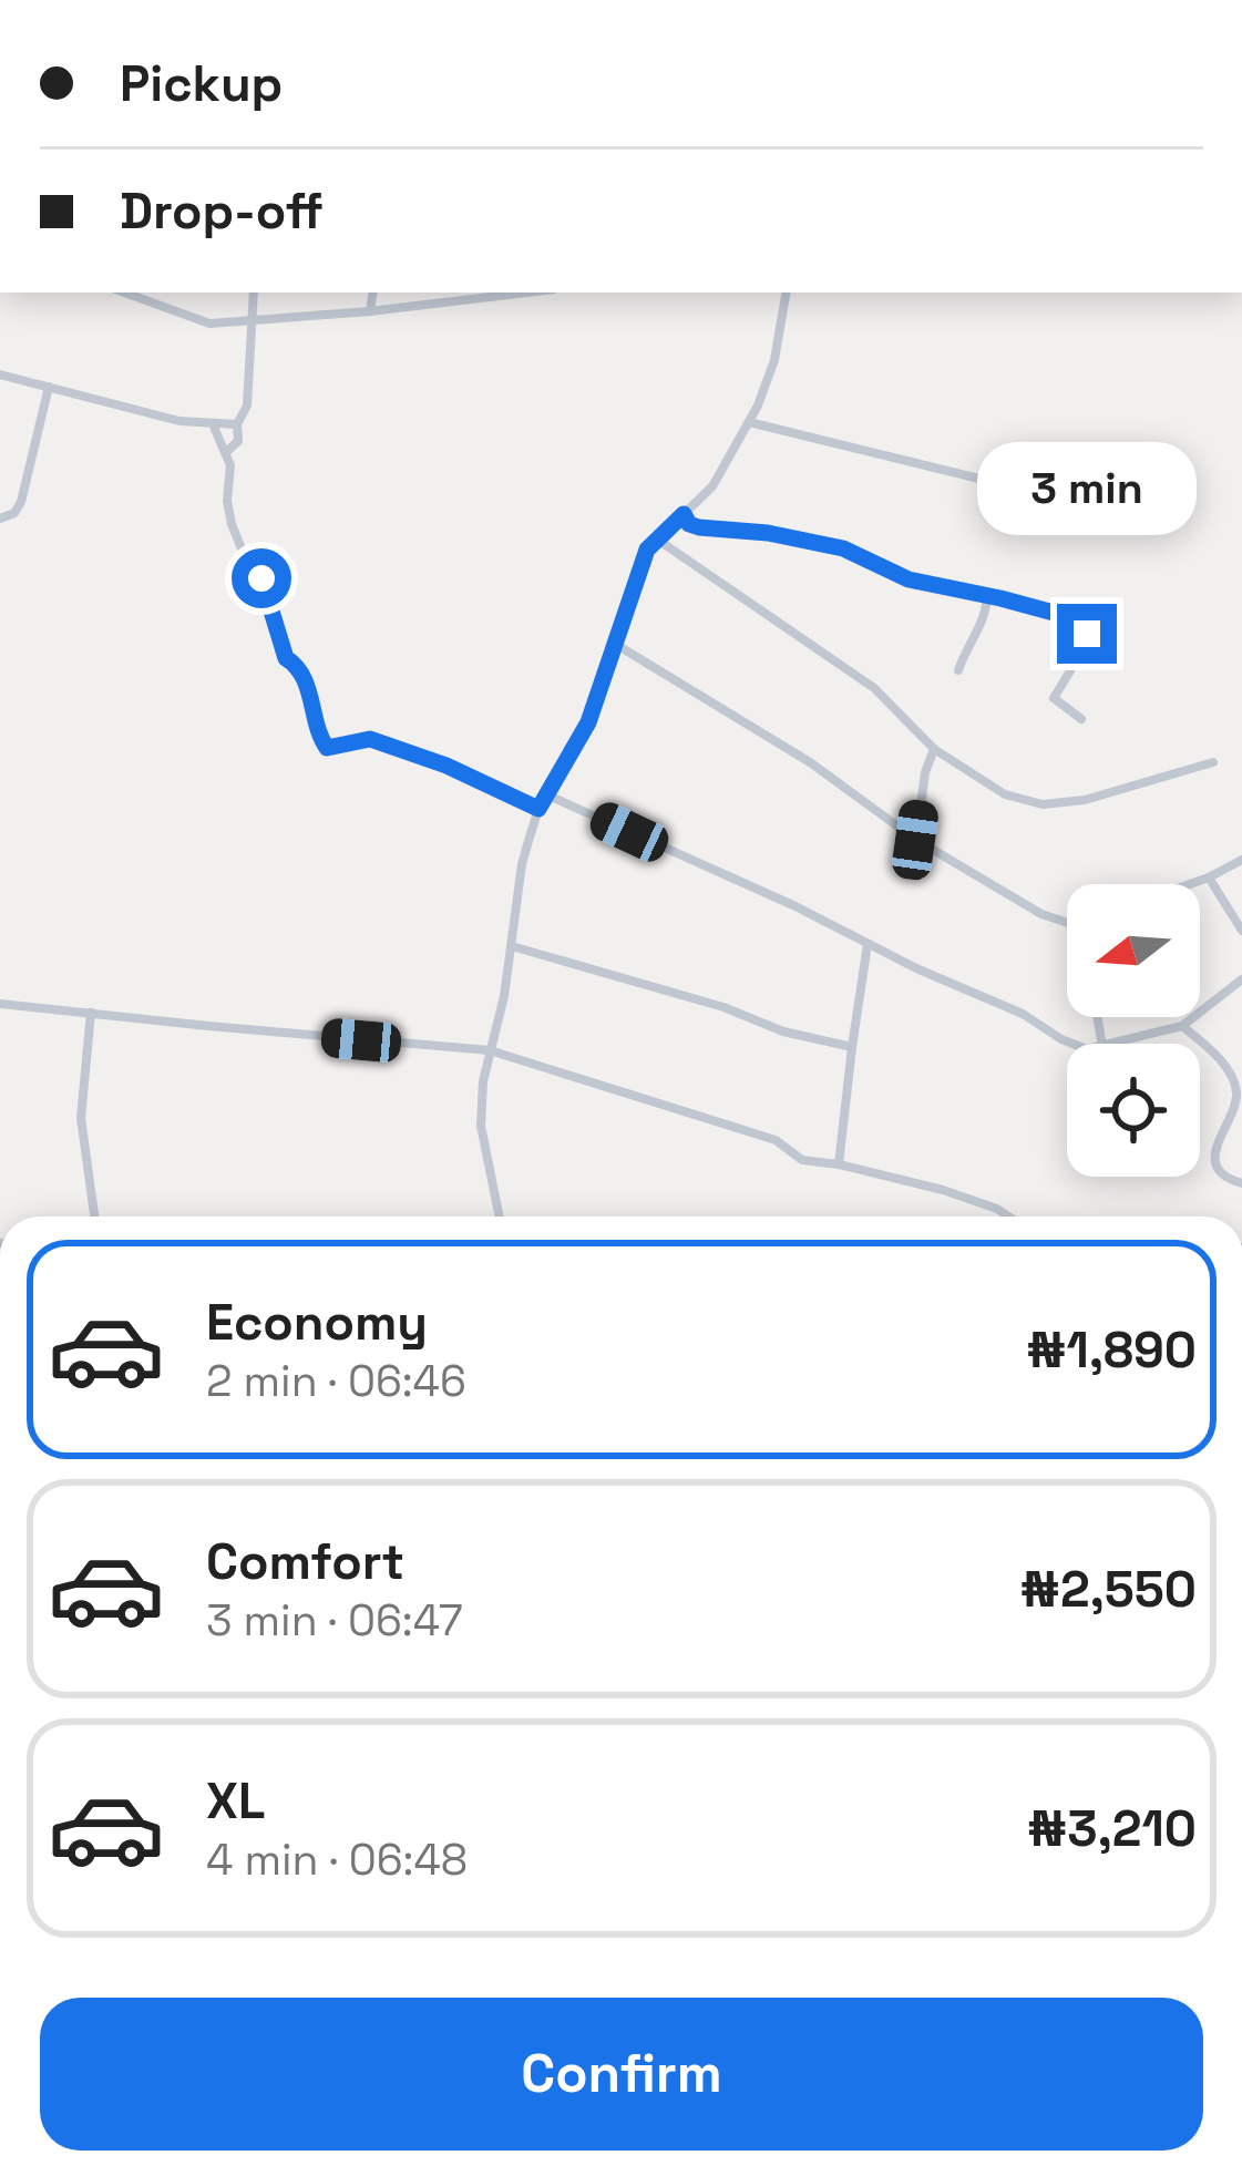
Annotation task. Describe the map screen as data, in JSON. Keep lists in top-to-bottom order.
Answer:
{
  "north": "left",
  "page": {
    "banner": ["Pickup", "Drop-off"],
    "bubble": "3 min",
    "list": [
      {
        "name": "Economy",
        "note": "2 min · 06:46",
        "value": "₦1,890"
      },
      {
        "name": "Comfort",
        "note": "3 min · 06:47",
        "value": "₦2,550"
      },
      {
        "name": "XL",
        "note": "4 min · 06:48",
        "value": "₦3,210"
      }
    ],
    "buttons": "Confirm"
  }
}
